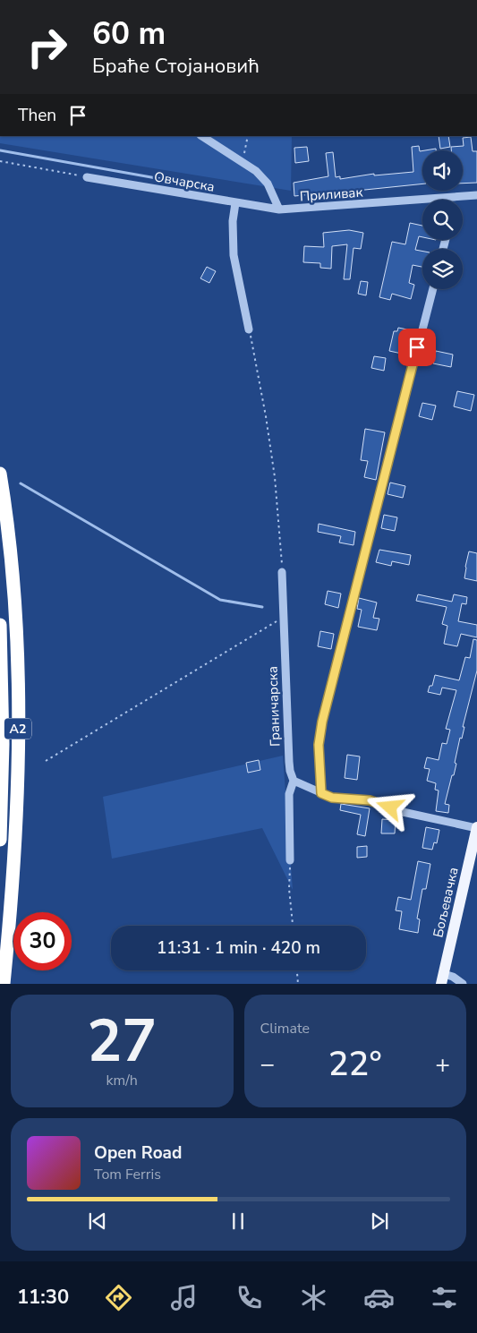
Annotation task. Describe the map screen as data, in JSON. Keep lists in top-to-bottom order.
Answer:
{
  "streets": {
    "highway": ["A2"],
    "main road": ["Бољевачка"],
    "street": ["Овчарска", "Приливак", "Граничарска"]
  },
  "crossings": [
    ["Овчарска", "Приливак"]
  ],
  "page": {
    "turn": ["60 m", "Браће Стојановић"],
    "then": "Then",
    "limit": "30",
    "trip": "11:31 · 1 min · 420 m",
    "tile": [
      ["27", "km/h"],
      "Climate"
    ],
    "heat": ["−", "22°", "+"],
    "song": ["Open Road", "Tom Ferris"],
    "tabs": "11:30"
  }
}
